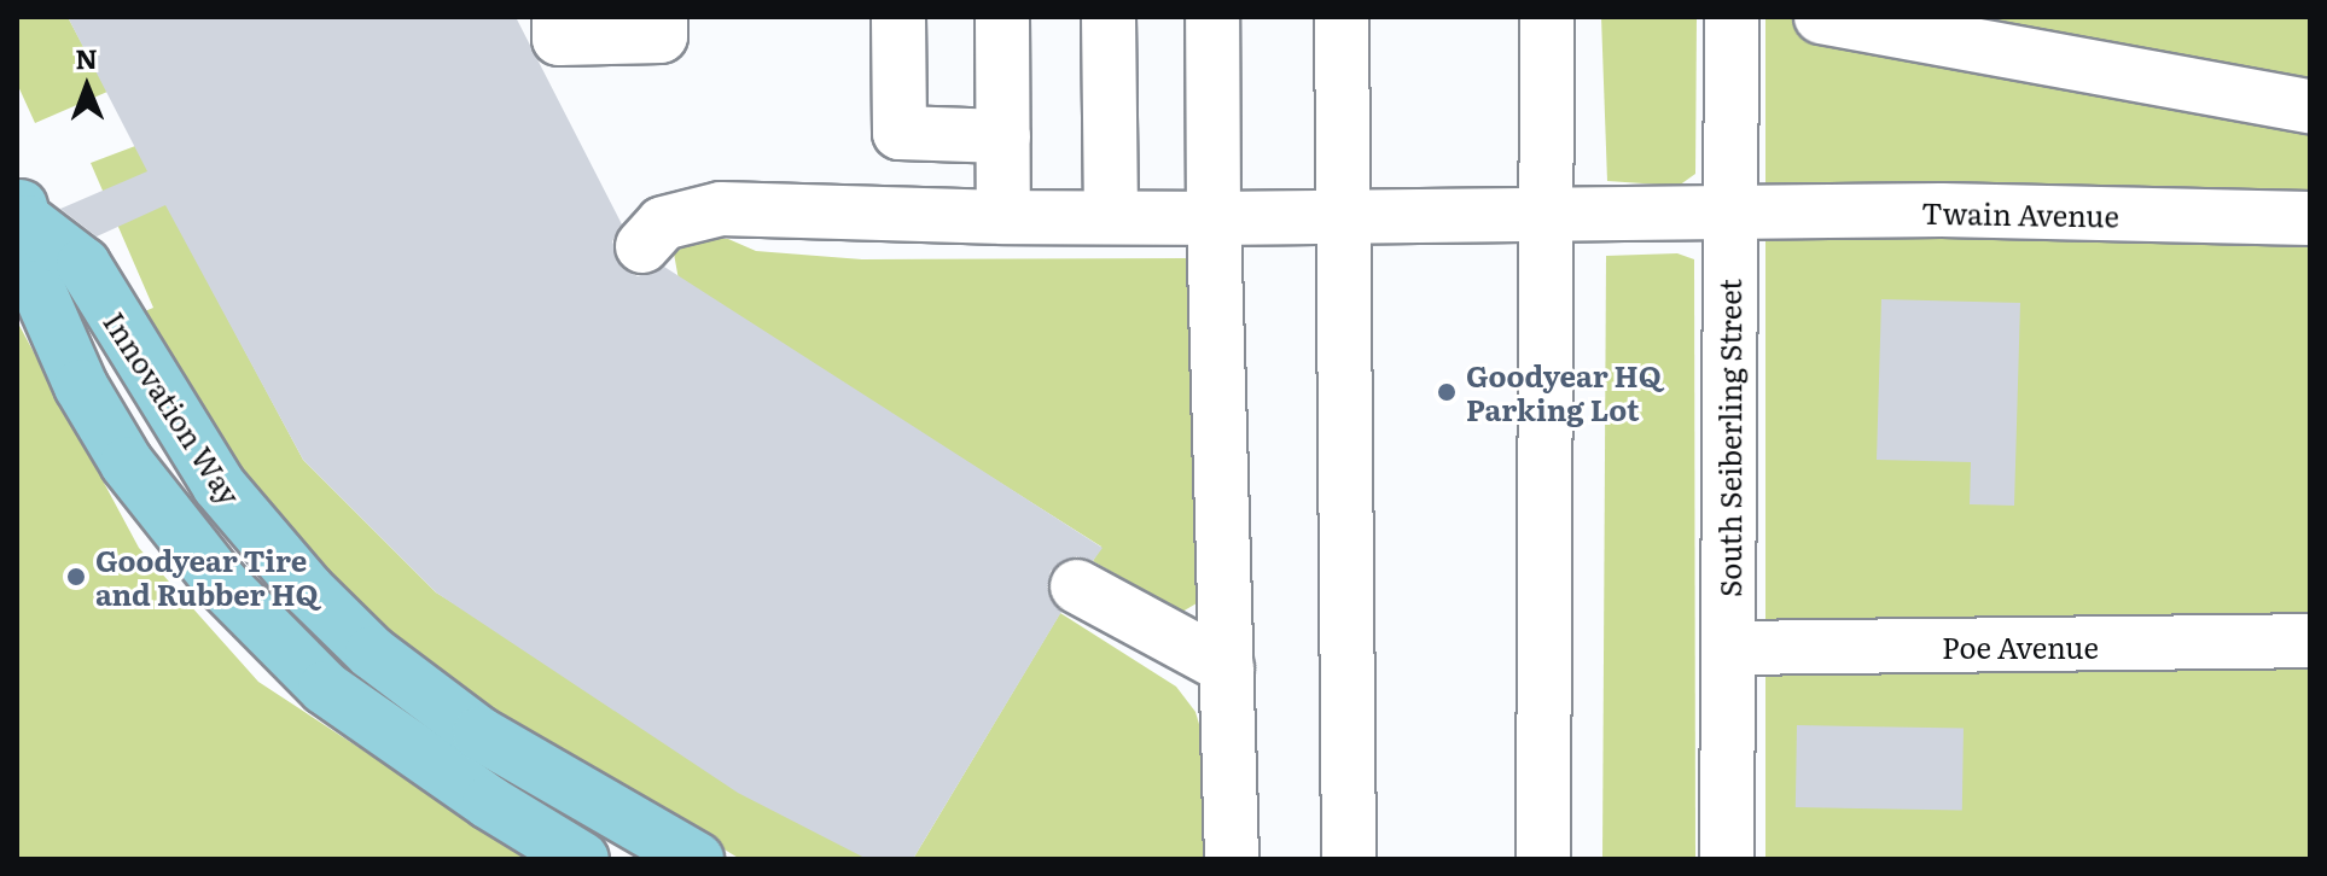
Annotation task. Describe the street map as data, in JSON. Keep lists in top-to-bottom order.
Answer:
{
  "streets": {
    "main road": ["Innovation Way"],
    "street": ["Twain Avenue", "South Seiberling Street", "Poe Avenue"]
  },
  "crossings": [
    ["Twain Avenue", "South Seiberling Street"],
    ["South Seiberling Street", "Poe Avenue"]
  ],
  "places": ["Goodyear HQ Parking Lot", "Goodyear Tire and Rubber HQ"],
  "north": "top"
}
